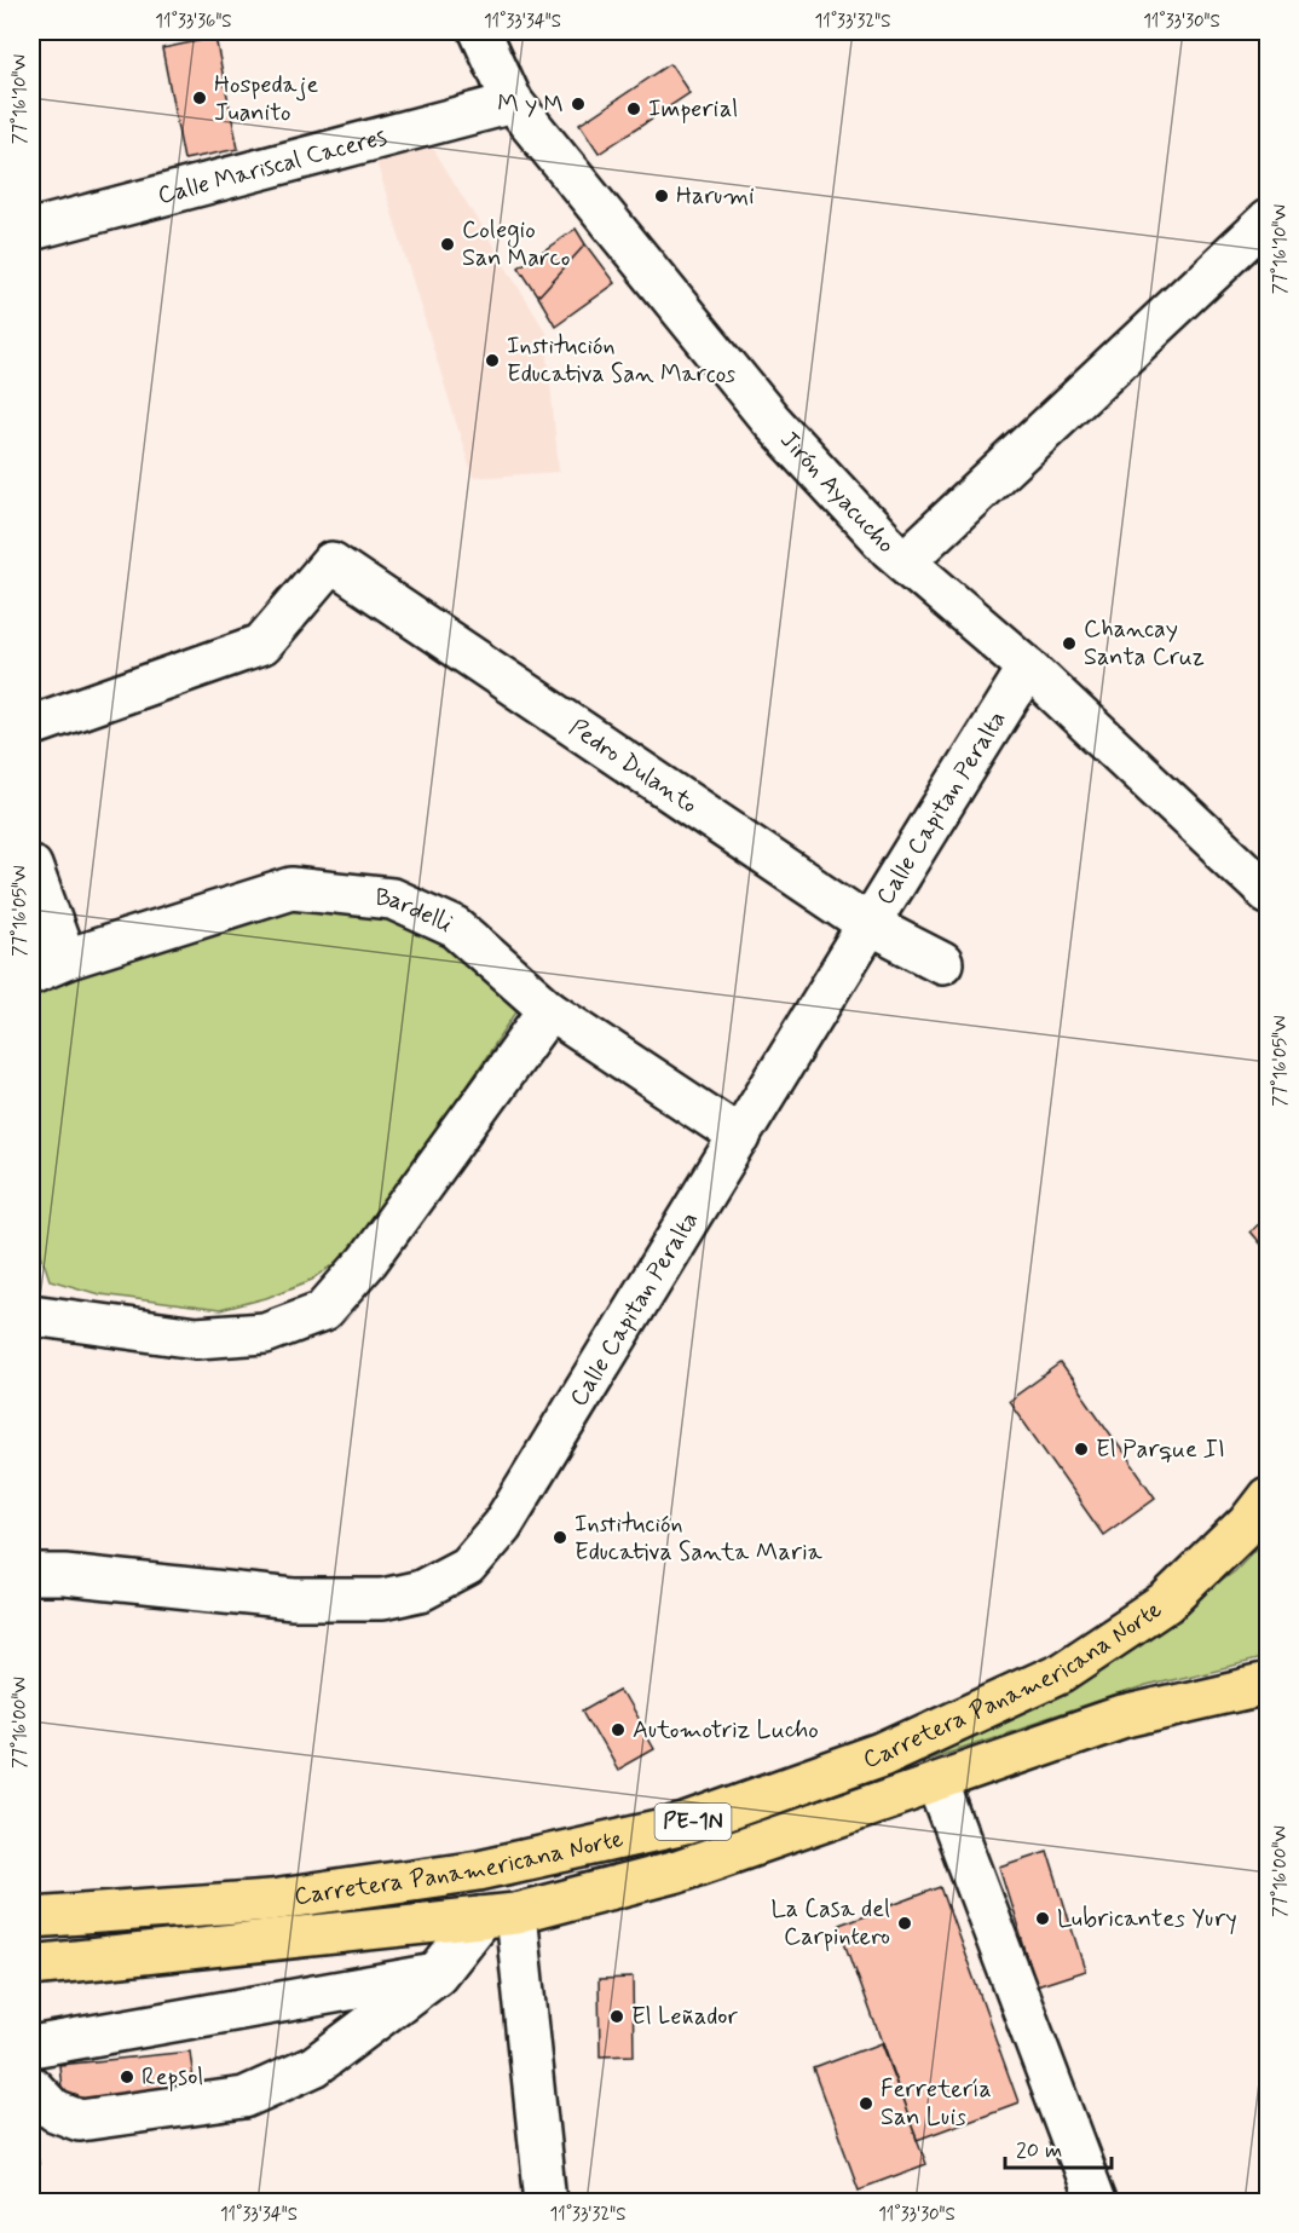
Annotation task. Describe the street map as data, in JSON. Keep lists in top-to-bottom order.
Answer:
{
  "streets": {
    "highway": ["Carretera Panamericana Norte", "PE-1N"],
    "street": [
      "Calle Mariscal Caceres",
      "Jirón Ayacucho",
      "Pedro Dulanto",
      "Calle Capitan Peralta",
      "Bardelli"
    ]
  },
  "crossings": [
    ["Calle Mariscal Caceres", "Jirón Ayacucho"],
    ["Jirón Ayacucho", "Calle Capitan Peralta"],
    ["Pedro Dulanto", "Calle Capitan Peralta"],
    ["Calle Capitan Peralta", "Bardelli"]
  ],
  "places": [
    "Hospedaje Juanito",
    "M y M",
    "Imperial",
    "Harumi",
    "Colegio San Marco",
    "Institución Educativa San Marcos",
    "Chancay Santa Cruz",
    "El Parque II",
    "Institución Educativa Santa Maria",
    "Automotriz Lucho",
    "Lubricantes Yury",
    "La Casa del Carpintero",
    "El Leñador",
    "Repsol",
    "Ferretería San Luis"
  ],
  "scale_bar": "20 m",
  "coordinates": [
    "11°33'36\"S",
    "11°33'34\"S",
    "11°33'32\"S",
    "11°33'30\"S",
    "77°16'10\"W",
    "77°16'05\"W",
    "77°16'00\"W"
  ]
}
